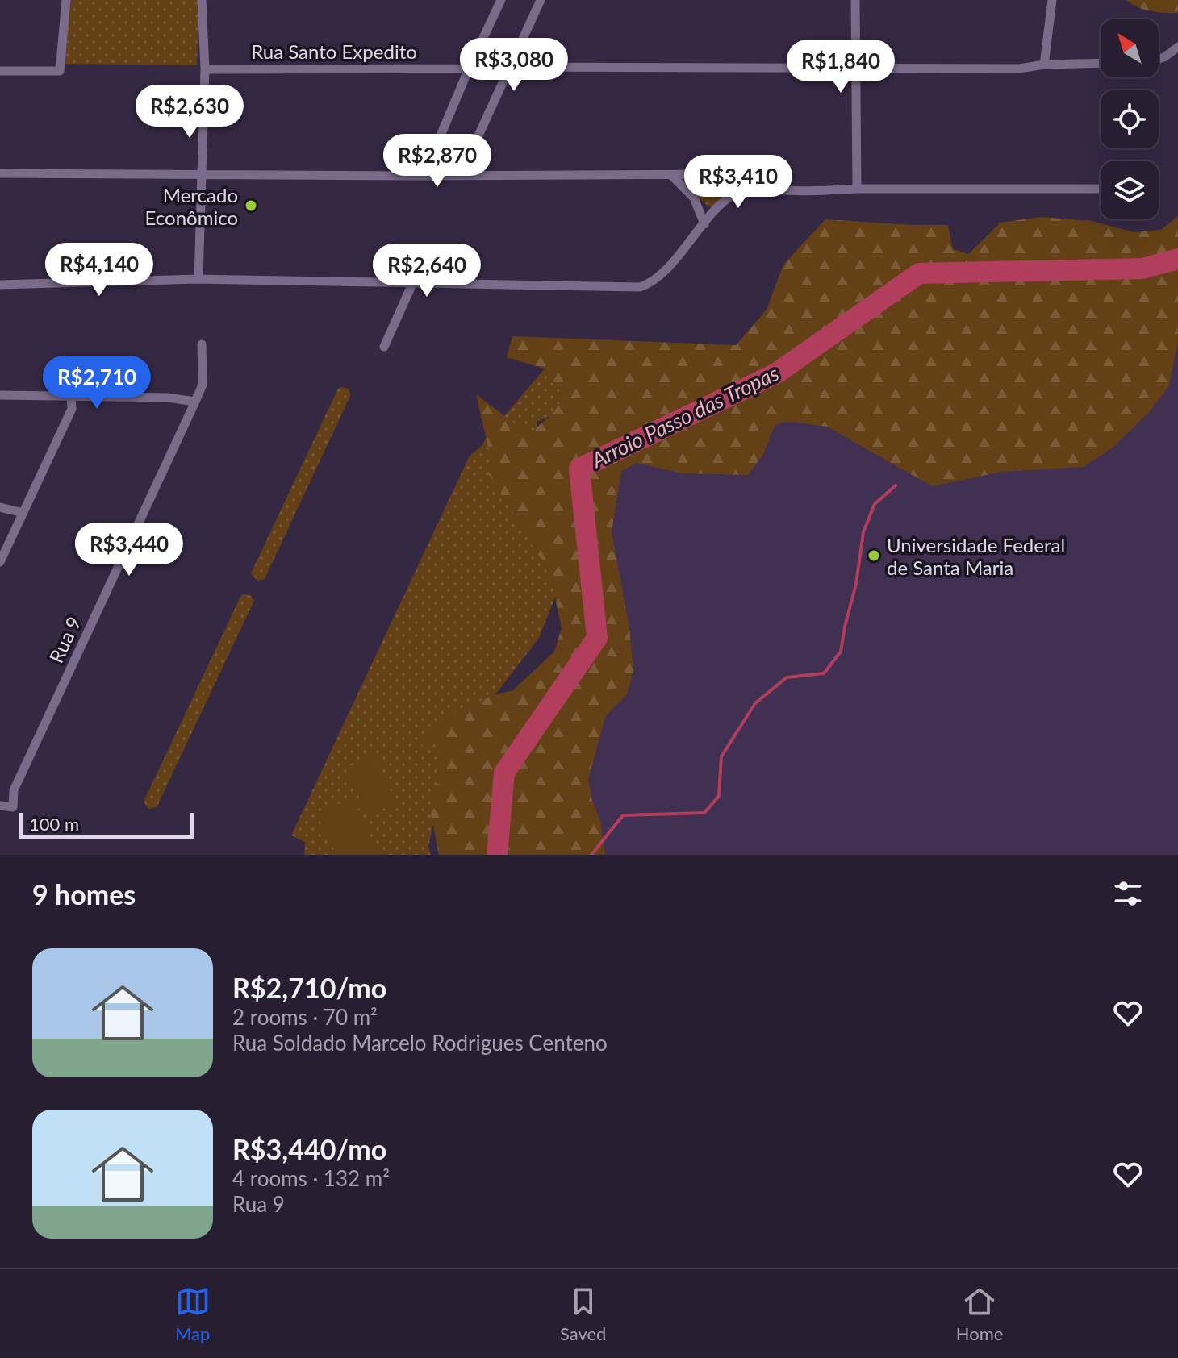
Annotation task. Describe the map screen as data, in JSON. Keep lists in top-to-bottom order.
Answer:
{
  "streets": {
    "street": ["Rua Santo Expedito", "Rua 9"]
  },
  "water": ["Arroio Passo das Tropas"],
  "places": ["Mercado Econômico", "Universidade Federal de Santa Maria"],
  "scale_bar": "100 m",
  "north": "top left",
  "page": {
    "price": [
      "R$3,080",
      "R$1,840",
      "R$2,630",
      "R$2,870",
      "R$3,410",
      "R$4,140",
      "R$2,640",
      "R$2,710",
      "R$3,440"
    ],
    "scale": "100 m",
    "heading": "9 homes",
    "list": [
      {
        "name": "R$2,710/mo",
        "note": "2 rooms · 70 m² · Rua Soldado Marcelo Rodrigues Centeno"
      },
      {
        "name": "R$3,440/mo",
        "note": "4 rooms · 132 m² · Rua 9"
      }
    ],
    "tabs": ["Map", "Saved", "Home"]
  }
}
